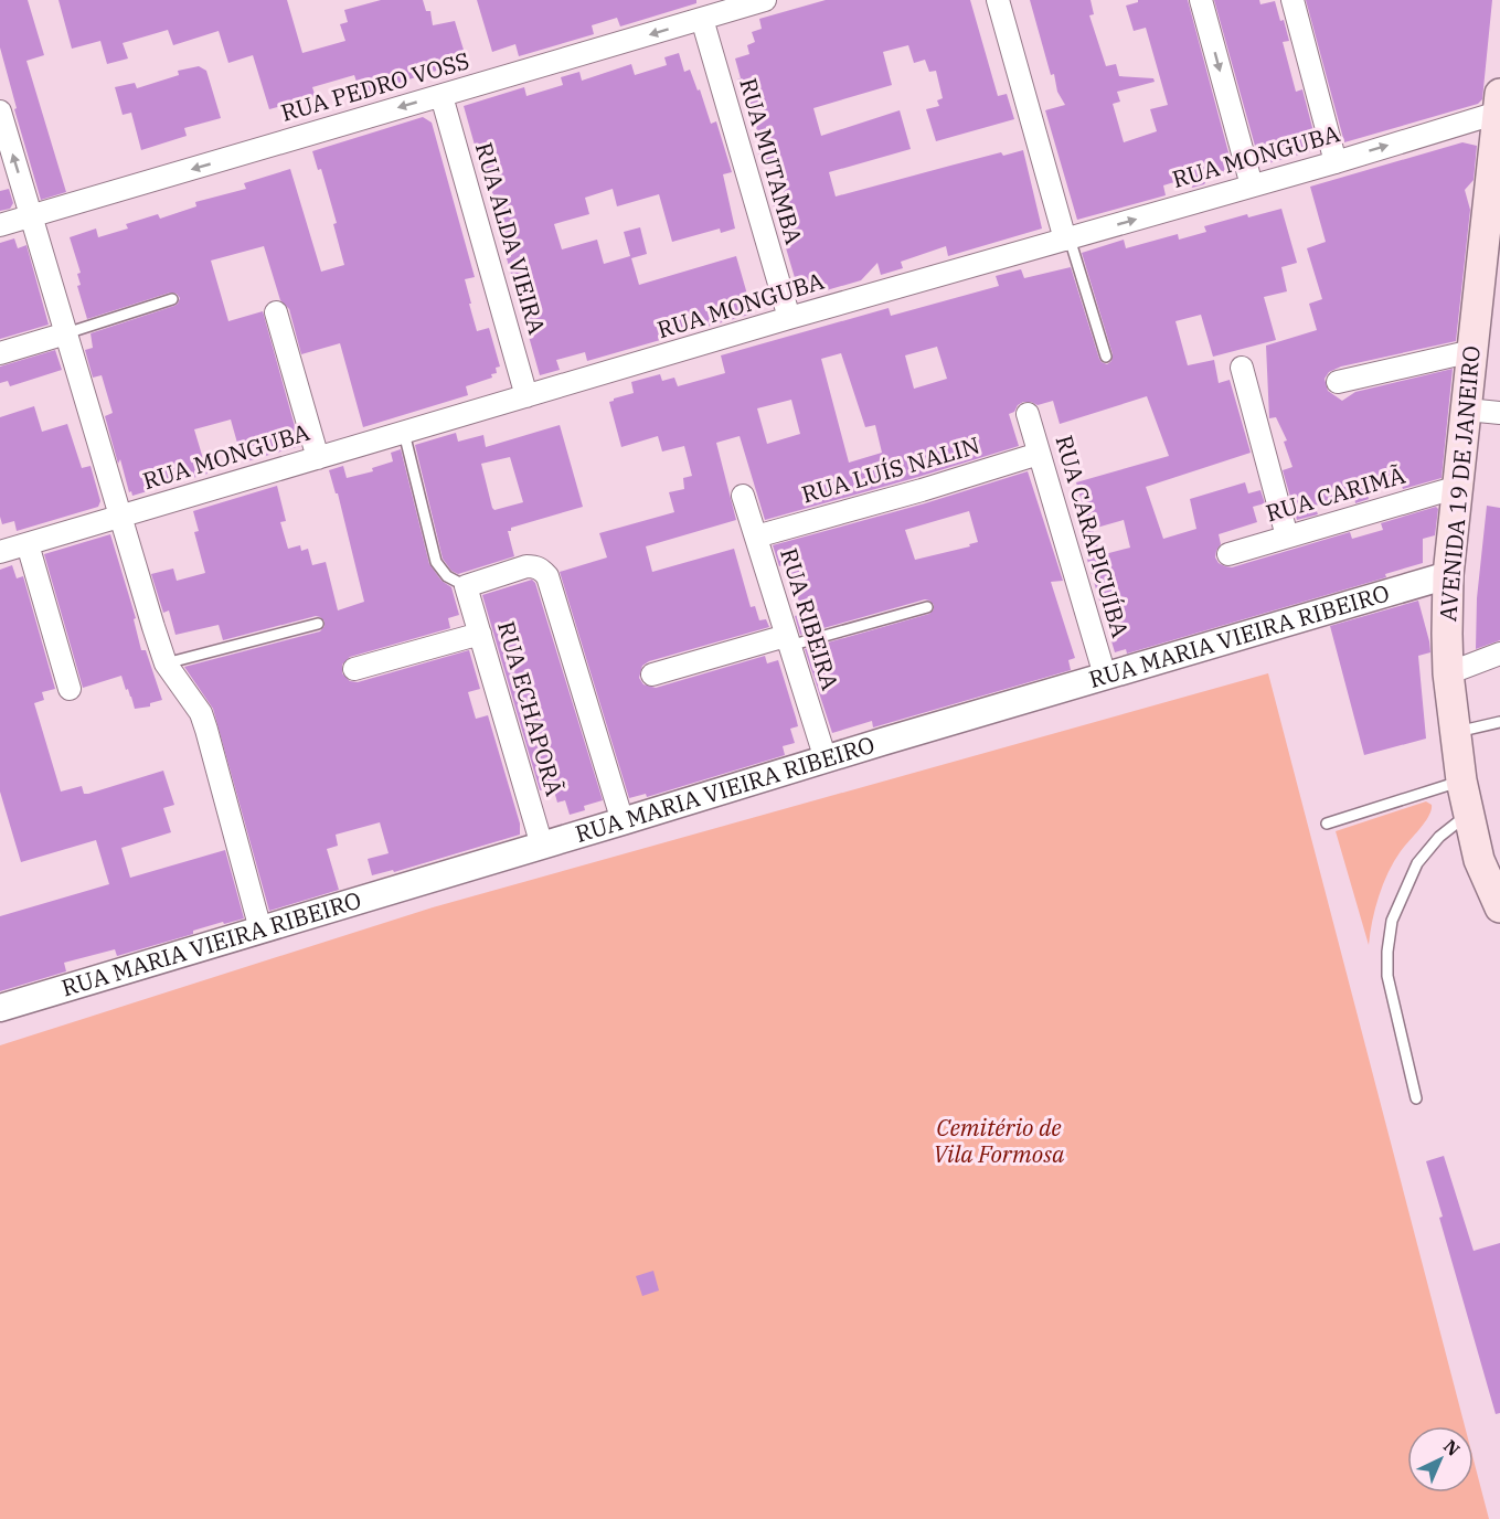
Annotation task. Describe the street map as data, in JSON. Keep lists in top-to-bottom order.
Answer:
{
  "streets": {
    "main road": ["AVENIDA 19 DE JANEIRO"],
    "street": [
      "RUA PEDRO VOSS",
      "RUA MONGUBA",
      "RUA MUTAMBA",
      "RUA ALDA VIEIRA",
      "RUA LUÍS NALIN",
      "RUA CARIMÃ",
      "RUA CARAPICUÍBA",
      "RUA RIBEIRA",
      "RUA MARIA VIEIRA RIBEIRO",
      "RUA ECHAPORÃ"
    ]
  },
  "crossings": [
    ["RUA PEDRO VOSS", "RUA MUTAMBA"],
    ["RUA PEDRO VOSS", "RUA ALDA VIEIRA"],
    ["RUA MONGUBA", "RUA MUTAMBA"],
    ["RUA MONGUBA", "RUA ALDA VIEIRA"],
    ["RUA MONGUBA", "AVENIDA 19 DE JANEIRO"],
    ["RUA LUÍS NALIN", "RUA CARAPICUÍBA"],
    ["RUA LUÍS NALIN", "RUA RIBEIRA"],
    ["AVENIDA 19 DE JANEIRO", "RUA CARIMÃ"],
    ["AVENIDA 19 DE JANEIRO", "RUA MARIA VIEIRA RIBEIRO"],
    ["RUA CARAPICUÍBA", "RUA MARIA VIEIRA RIBEIRO"],
    ["RUA RIBEIRA", "RUA MARIA VIEIRA RIBEIRO"],
    ["RUA MARIA VIEIRA RIBEIRO", "RUA ECHAPORÃ"]
  ],
  "one_way": ["RUA PEDRO VOSS"],
  "parks": ["Cemitério de Vila Formosa"],
  "north": "top right"
}
